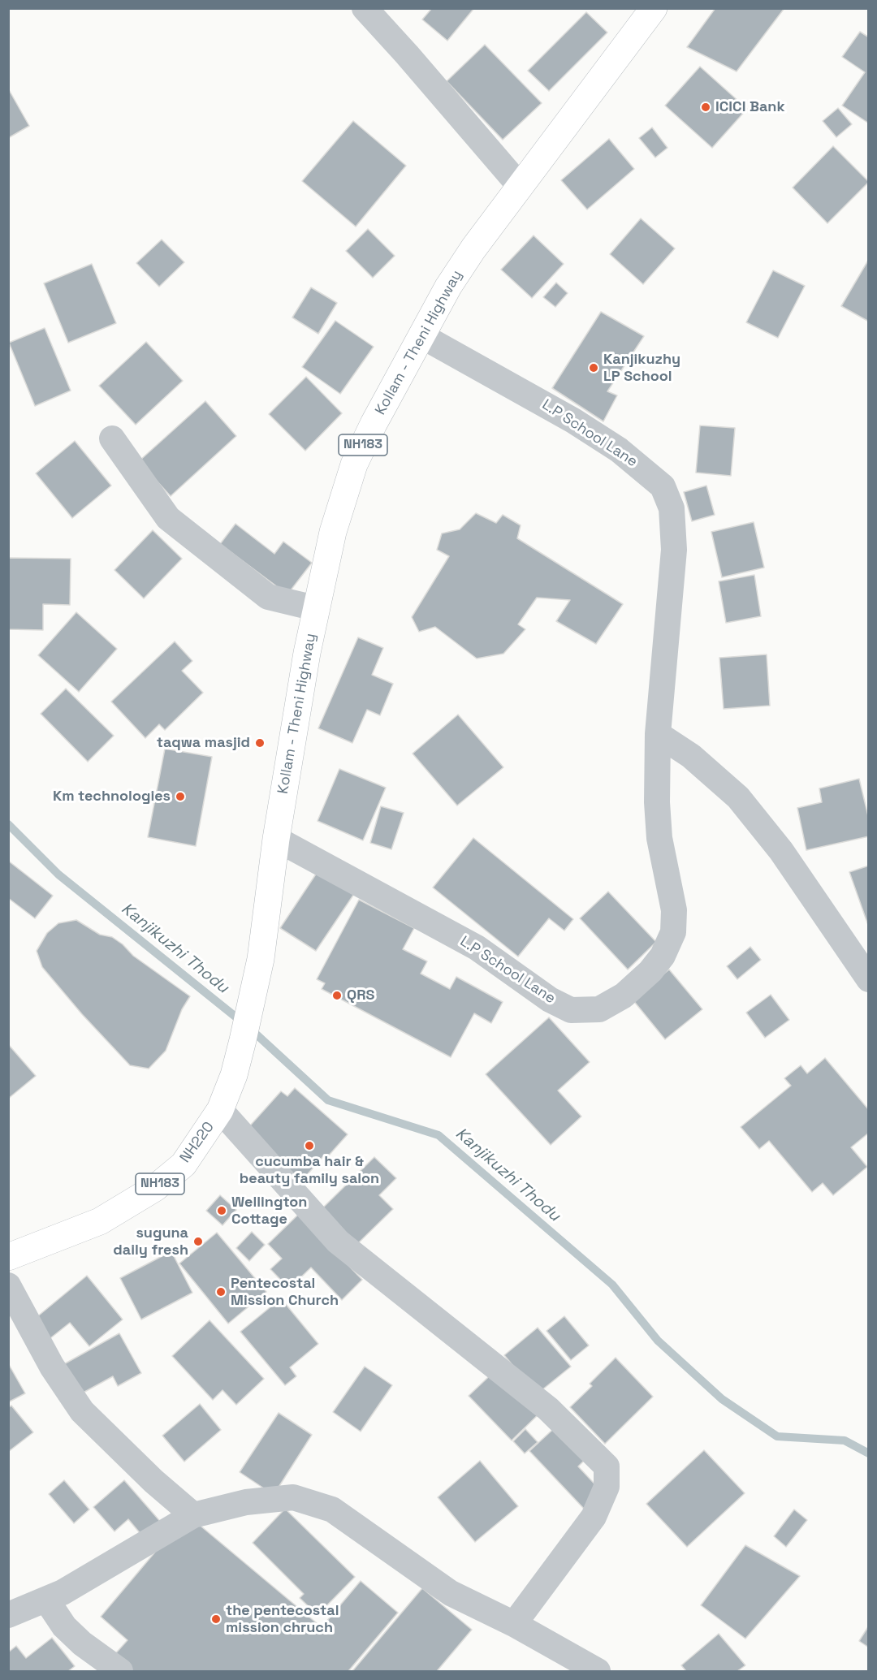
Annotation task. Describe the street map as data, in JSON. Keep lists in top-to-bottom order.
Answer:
{
  "streets": {
    "highway": ["Kollam - Theni Highway", "NH183", "NH220"],
    "street": ["L.P School Lane"]
  },
  "crossings": [
    ["Kollam - Theni Highway", "L.P School Lane"],
    ["Kollam - Theni Highway", "NH220"]
  ],
  "water": ["Kanjikuzhi Thodu"],
  "places": [
    "ICICI Bank",
    "Kanjikuzhy LP School",
    "taqwa masjid",
    "Km technologies",
    "QRS",
    "cucumba hair & beauty family salon",
    "Wellington Cottage",
    "suguna daily fresh",
    "Pentecostal Mission Church",
    "the pentecostal mission chruch"
  ]
}
